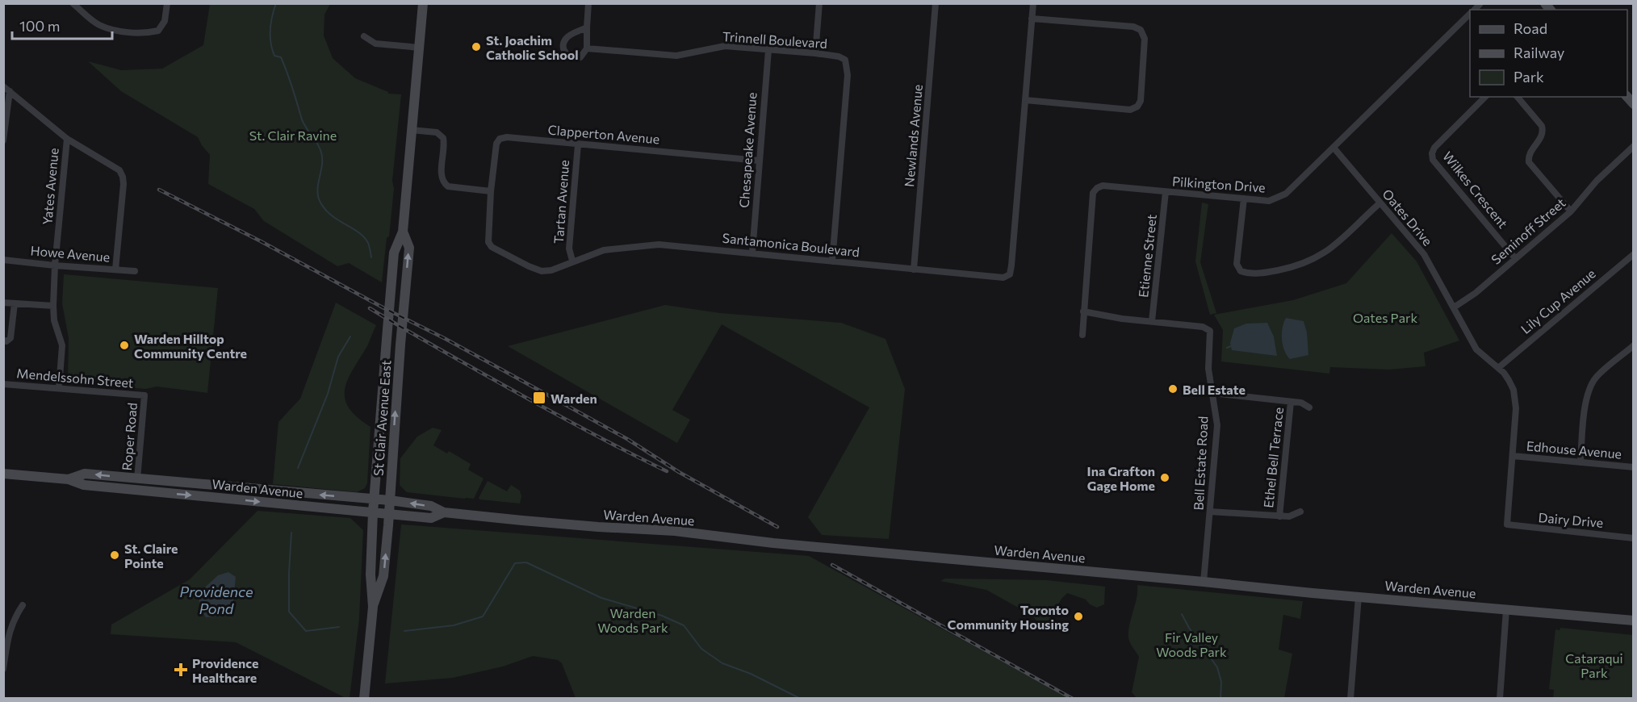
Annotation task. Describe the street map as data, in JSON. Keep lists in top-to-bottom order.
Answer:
{
  "streets": {
    "main road": ["St Clair Avenue East", "Warden Avenue"],
    "street": [
      "Trinnell Boulevard",
      "Clapperton Avenue",
      "Newlands Avenue",
      "Chesapeake Avenue",
      "Pilkington Drive",
      "Yates Avenue",
      "Wilkes Crescent",
      "Tartan Avenue",
      "Oates Drive",
      "Seminoff Street",
      "Santamonica Boulevard",
      "Howe Avenue",
      "Etienne Street",
      "Lily Cup Avenue",
      "Mendelssohn Street",
      "Roper Road",
      "Edhouse Avenue",
      "Ethel Bell Terrace",
      "Bell Estate Road",
      "Dairy Drive"
    ]
  },
  "crossings": [
    ["Trinnell Boulevard", "Chesapeake Avenue"],
    ["Trinnell Boulevard", "Santamonica Boulevard"],
    ["Clapperton Avenue", "Chesapeake Avenue"],
    ["Clapperton Avenue", "Tartan Avenue"],
    ["Clapperton Avenue", "Santamonica Boulevard"],
    ["Newlands Avenue", "Santamonica Boulevard"],
    ["Chesapeake Avenue", "Santamonica Boulevard"],
    ["Pilkington Drive", "Oates Drive"],
    ["Pilkington Drive", "Etienne Street"],
    ["Pilkington Drive", "Bell Estate Road"],
    ["Yates Avenue", "Howe Avenue"],
    ["Yates Avenue", "Mendelssohn Street"],
    ["Wilkes Crescent", "Seminoff Street"],
    ["Tartan Avenue", "Santamonica Boulevard"],
    ["Oates Drive", "Seminoff Street"],
    ["Oates Drive", "Lily Cup Avenue"],
    ["Etienne Street", "Bell Estate Road"],
    ["Mendelssohn Street", "Roper Road"],
    ["St Clair Avenue East", "Warden Avenue"],
    ["Roper Road", "Warden Avenue"],
    ["Edhouse Avenue", "Dairy Drive"],
    ["Bell Estate Road", "Warden Avenue"]
  ],
  "water": ["Providence Pond"],
  "parks": [
    "St. Clair Ravine",
    "Oates Park",
    "Warden Woods Park",
    "Fir Valley Woods Park",
    "Cataraqui Park"
  ],
  "places": {
    "other": [
      "St. Joachim Catholic School",
      "Warden Hilltop Community Centre",
      "Bell Estate",
      "Ina Grafton Gage Home",
      "St. Claire Pointe",
      "Toronto Community Housing"
    ],
    "transit": ["Warden"],
    "health": ["Providence Healthcare"]
  },
  "legend": ["Road", "Railway", "Park"],
  "scale_bar": "100 m"
}
